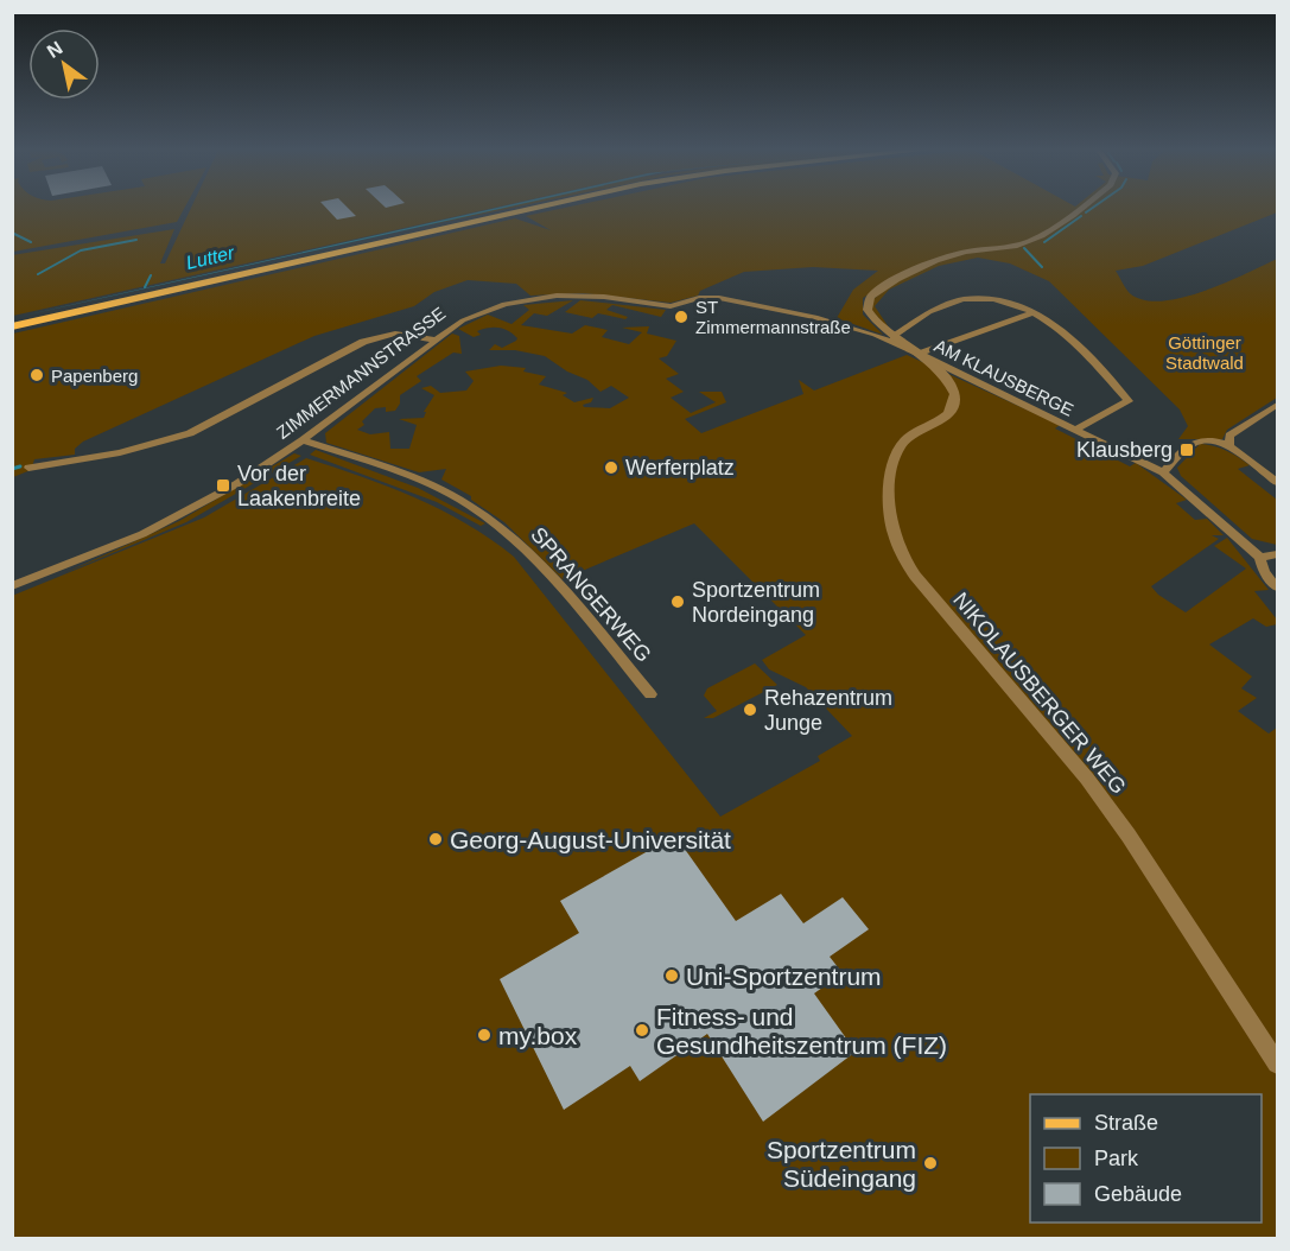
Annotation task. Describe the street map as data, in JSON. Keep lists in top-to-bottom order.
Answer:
{
  "streets": {
    "street": [
      "ZIMMERMANNSTRASSE",
      "AM KLAUSBERGE",
      "SPRANGERWEG",
      "NIKOLAUSBERGER WEG"
    ]
  },
  "crossings": [
    ["ZIMMERMANNSTRASSE", "AM KLAUSBERGE"],
    ["ZIMMERMANNSTRASSE", "SPRANGERWEG"],
    ["ZIMMERMANNSTRASSE", "NIKOLAUSBERGER WEG"],
    ["AM KLAUSBERGE", "NIKOLAUSBERGER WEG"]
  ],
  "water": ["Lutter"],
  "parks": ["Göttinger Stadtwald"],
  "places": {
    "other": [
      "ST Zimmermannstraße",
      "Papenberg",
      "Werferplatz",
      "Sportzentrum Nordeingang",
      "Rehazentrum Junge",
      "Georg-August-Universität",
      "Uni-Sportzentrum",
      "Fitness- und Gesundheitszentrum (FIZ)",
      "my.box",
      "Sportzentrum Südeingang"
    ],
    "transit": ["Klausberg", "Vor der Laakenbreite"]
  },
  "legend": ["Straße", "Park", "Gebäude"],
  "north": "top left"
}
